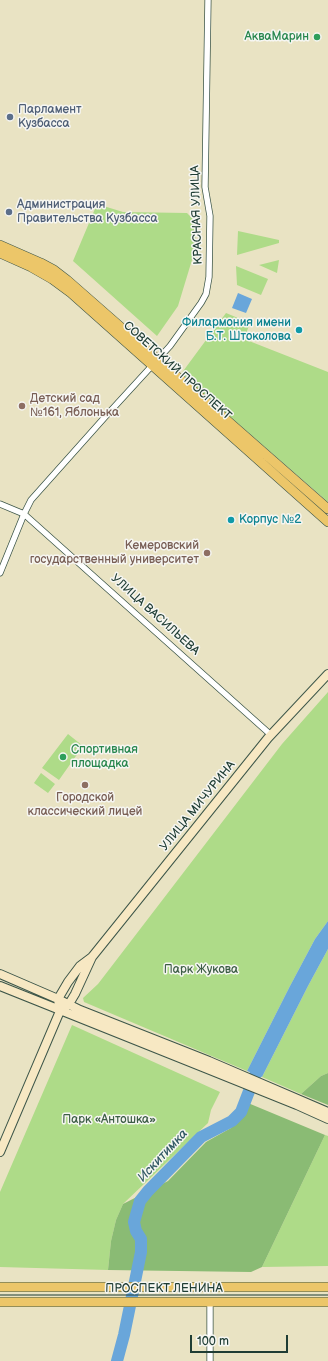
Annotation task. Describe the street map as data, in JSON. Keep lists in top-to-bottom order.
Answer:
{
  "streets": {
    "main road": ["СОВЕТСКИЙ ПРОСПЕКТ", "УЛИЦА МИЧУРИНА", "ПРОСПЕКТ ЛЕНИНА"],
    "street": ["КРАСНАЯ УЛИЦА", "УЛИЦА ВАСИЛЬЕВА"]
  },
  "crossings": [
    ["КРАСНАЯ УЛИЦА", "СОВЕТСКИЙ ПРОСПЕКТ"],
    ["КРАСНАЯ УЛИЦА", "УЛИЦА ВАСИЛЬЕВА"],
    ["УЛИЦА ВАСИЛЬЕВА", "УЛИЦА МИЧУРИНА"]
  ],
  "water": ["Искитимка"],
  "parks": ["Парк Жукова", "Парк «Антошка»"],
  "places": [
    "АкваМарин",
    "Парламент Кузбасса",
    "Администрация Правительства Кузбасса",
    "Филармония имени Б.Т. Штоколова",
    "Детский сад №161, Яблонька",
    "Корпус №2",
    "Кемеровский государственный университет",
    "Спортивная площадка",
    "Городской классический лицей"
  ],
  "scale_bar": "100 m"
}
